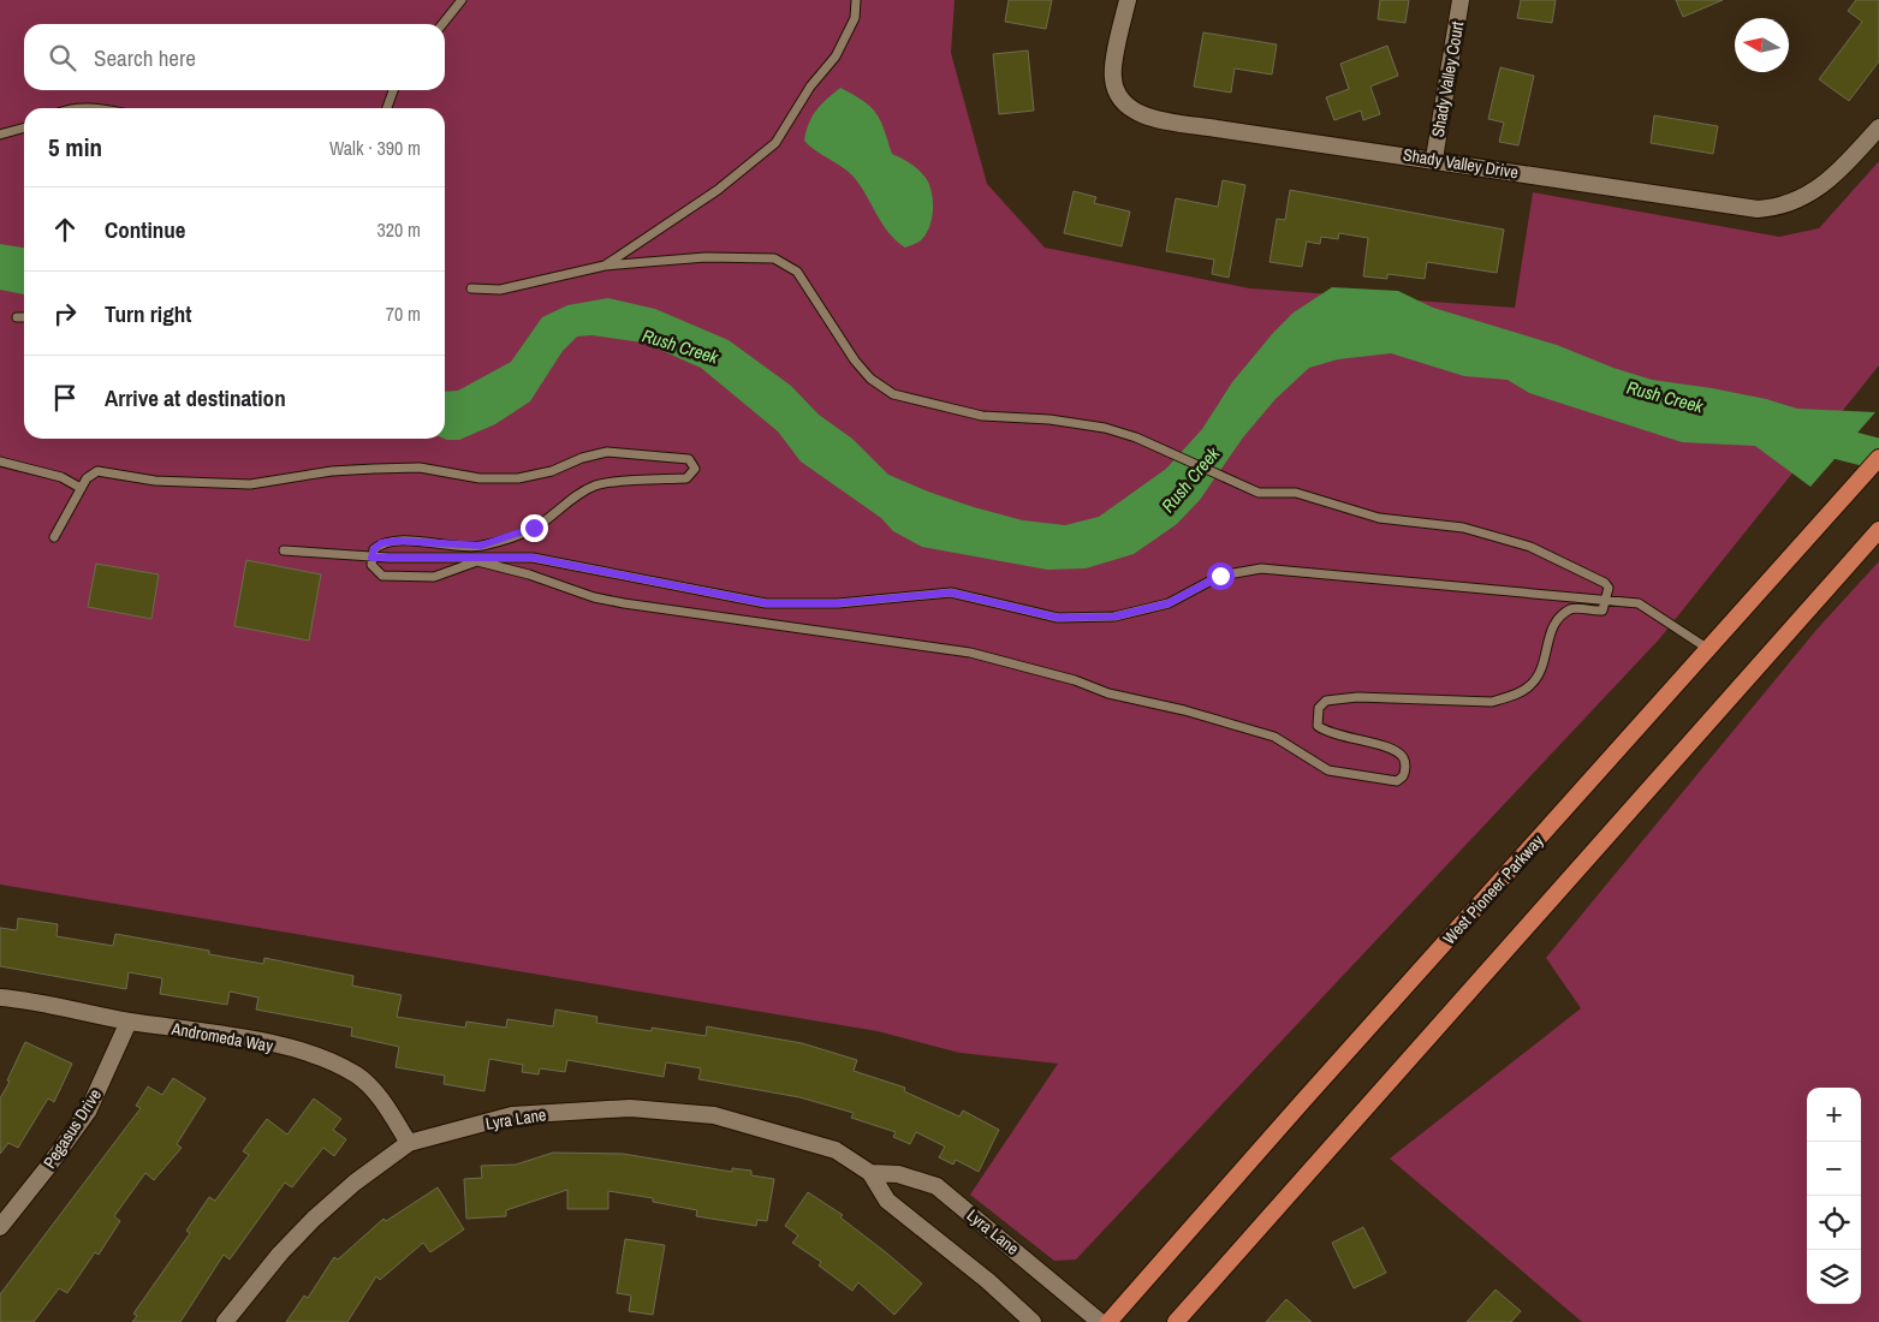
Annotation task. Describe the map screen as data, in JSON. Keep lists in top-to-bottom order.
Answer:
{
  "streets": {
    "main road": ["West Pioneer Parkway"],
    "street": [
      "Shady Valley Court",
      "Shady Valley Drive",
      "Andromeda Way",
      "Lyra Lane",
      "Pegasus Drive"
    ]
  },
  "crossings": [
    ["Shady Valley Court", "Shady Valley Drive"],
    ["Andromeda Way", "Lyra Lane"],
    ["Andromeda Way", "Pegasus Drive"]
  ],
  "water": ["Rush Creek"],
  "north": "left",
  "page": {
    "search": "Search here",
    "heading": ["5 min", "Walk · 390 m"],
    "list": [
      ["Continue", "320 m"],
      ["Turn right", "70 m"],
      "Arrive at destination"
    ],
    "map_buttons": ["+", "−"]
  }
}
